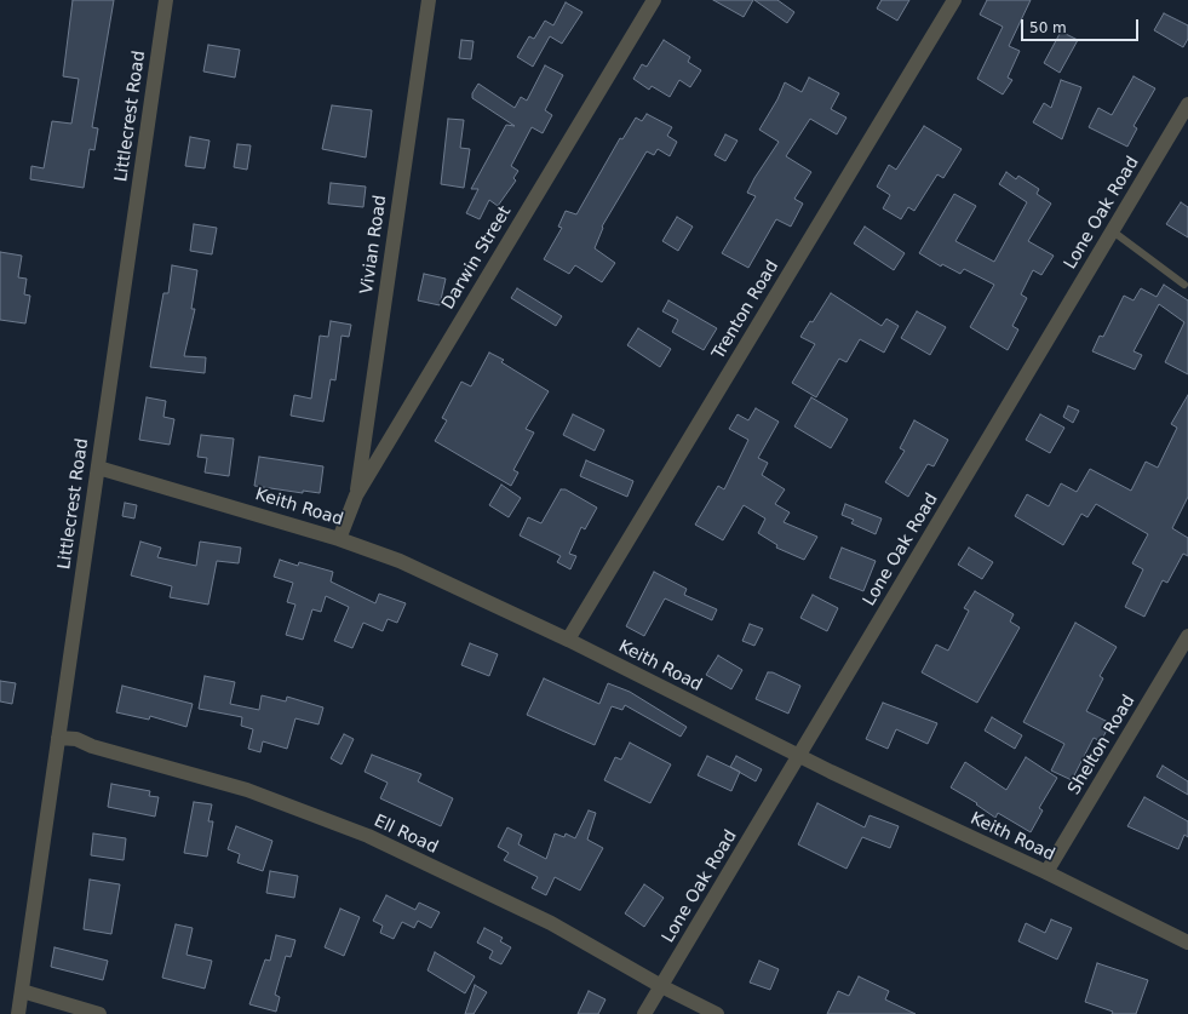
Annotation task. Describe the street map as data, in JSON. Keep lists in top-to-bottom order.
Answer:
{
  "streets": {
    "street": [
      "Littlecrest Road",
      "Lone Oak Road",
      "Vivian Road",
      "Darwin Street",
      "Trenton Road",
      "Keith Road",
      "Shelton Road",
      "Ell Road"
    ]
  },
  "crossings": [
    ["Littlecrest Road", "Keith Road"],
    ["Littlecrest Road", "Ell Road"],
    ["Lone Oak Road", "Keith Road"],
    ["Lone Oak Road", "Ell Road"],
    ["Vivian Road", "Darwin Street"],
    ["Darwin Street", "Keith Road"],
    ["Trenton Road", "Keith Road"],
    ["Keith Road", "Shelton Road"]
  ],
  "scale_bar": "50 m"
}
